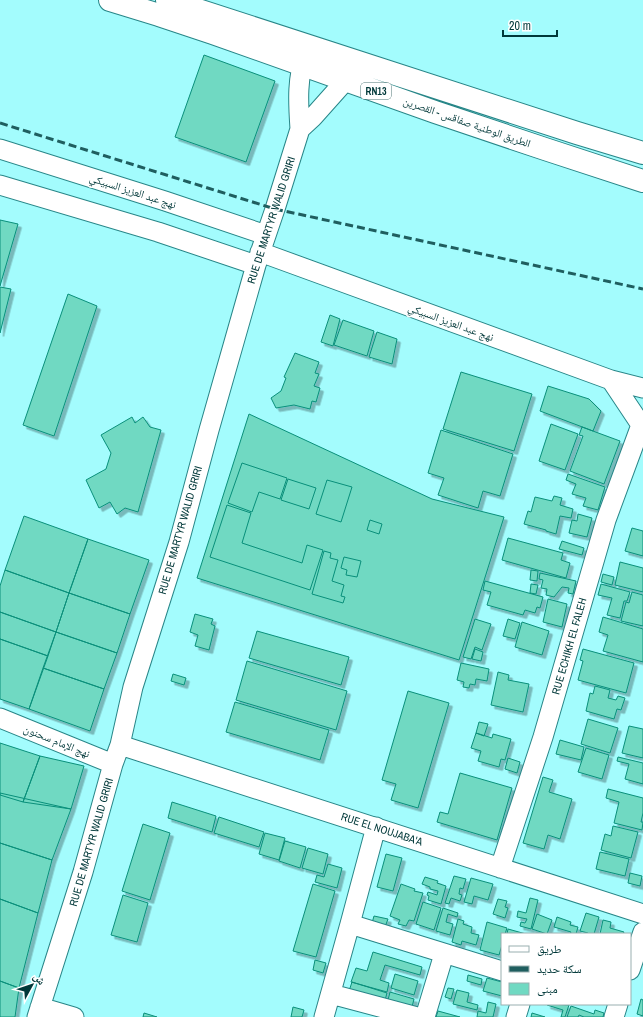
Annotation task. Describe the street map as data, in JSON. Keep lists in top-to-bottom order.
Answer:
{
  "streets": {
    "main road": ["RN13", "الطريق الوطنية صفاقس - القصرين"],
    "street": [
      "نهج عبد العزيز السبيكي",
      "RUE DE MARTYR WALID GRIRI",
      "RUE ECHIKH EL FALEH",
      "نهج الإمام سحنون",
      "RUE EL NOUJABA'A"
    ]
  },
  "crossings": [
    ["الطريق الوطنية صفاقس - القصرين", "RUE DE MARTYR WALID GRIRI"],
    ["نهج عبد العزيز السبيكي", "RUE DE MARTYR WALID GRIRI"],
    ["RUE DE MARTYR WALID GRIRI", "نهج الإمام سحنون"],
    ["RUE DE MARTYR WALID GRIRI", "RUE EL NOUJABA'A"],
    ["RUE ECHIKH EL FALEH", "RUE EL NOUJABA'A"]
  ],
  "legend": ["طريق", "سكة حديد", "مبنى"],
  "scale_bar": "20 m",
  "north": "top right"
}
